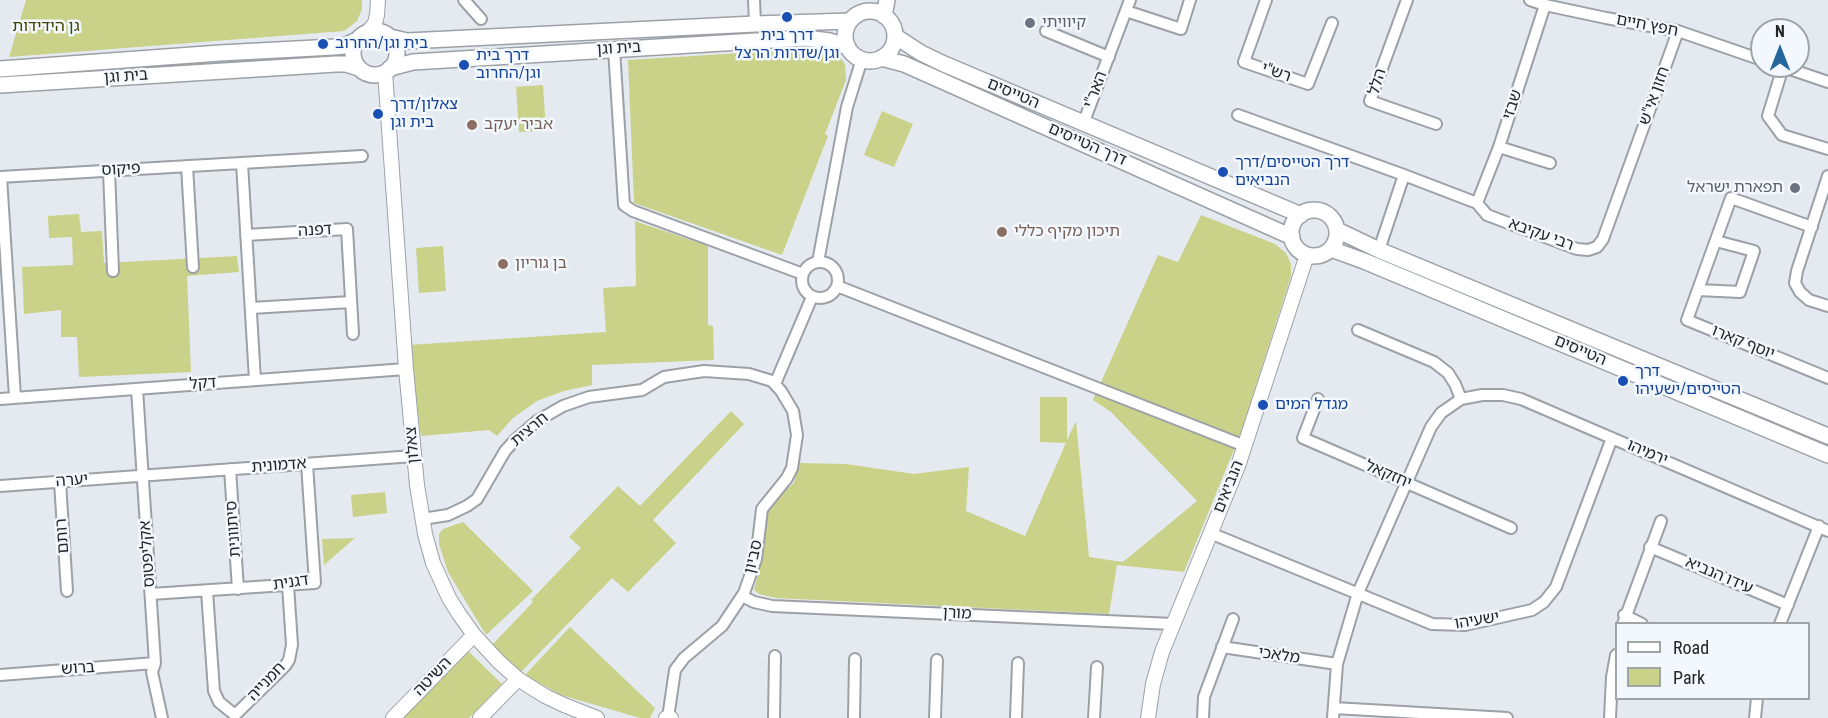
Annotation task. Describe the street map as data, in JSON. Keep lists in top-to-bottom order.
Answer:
{
  "streets": {
    "main road": ["בית וגן", "הטייסים", "דרך הטייסים"],
    "street": [
      "חפץ חיים",
      "רש\"י",
      "הלל",
      "האר\"י",
      "חזון אי\"ש",
      "שבזי",
      "פיקוס",
      "דפנה",
      "רבי עקיבא",
      "יוסף קארו",
      "דקל",
      "חרצית",
      "צאלון",
      "ירמיהו",
      "אדמונית",
      "יחזקאל",
      "יערה",
      "הנביאים",
      "סיתוונית",
      "רותם",
      "אקליפטוס",
      "סביון",
      "עידו הנביא",
      "דגנית",
      "מורן",
      "ישעיהו",
      "מלאכי",
      "ברוש",
      "השיטה",
      "חמנייה"
    ]
  },
  "crossings": [
    ["חפץ חיים", "חזון אי\"ש"],
    ["חפץ חיים", "שבזי"],
    ["בית וגן", "הטייסים"],
    ["בית וגן", "דרך הטייסים"],
    ["בית וגן", "צאלון"],
    ["האר\"י", "הטייסים"],
    ["הטייסים", "דרך הטייסים"],
    ["הטייסים", "הנביאים"],
    ["חזון אי\"ש", "רבי עקיבא"],
    ["שבזי", "רבי עקיבא"],
    ["דרך הטייסים", "הנביאים"],
    ["פיקוס", "דקל"],
    ["דקל", "צאלון"],
    ["דקל", "אקליפטוס"],
    ["חרצית", "צאלון"],
    ["חרצית", "סביון"],
    ["צאלון", "אדמונית"],
    ["צאלון", "השיטה"],
    ["ירמיהו", "ישעיהו"],
    ["אדמונית", "יערה"],
    ["אדמונית", "סיתוונית"],
    ["אדמונית", "אקליפטוס"],
    ["אדמונית", "דגנית"],
    ["יערה", "רותם"],
    ["יערה", "אקליפטוס"],
    ["הנביאים", "מורן"],
    ["הנביאים", "ישעיהו"],
    ["סיתוונית", "דגנית"],
    ["אקליפטוס", "דגנית"],
    ["אקליפטוס", "ברוש"],
    ["סביון", "מורן"],
    ["דגנית", "חמנייה"]
  ],
  "parks": ["גן הידידות"],
  "places": [
    "דרך בית וגן/שדרות הרצל",
    "קיוויתי",
    "בית וגן/החרוב",
    "דרך בית וגן/החרוב",
    "צאלון/דרך בית וגן",
    "אביר יעקב",
    "דרך הטייסים/דרך הנביאים",
    "תפארת ישראל",
    "תיכון מקיף כללי",
    "בן גוריון",
    "דרך הטייסים/ישעיהו",
    "מגדל המים"
  ],
  "legend": ["Road", "Park"],
  "north": "top"
}
